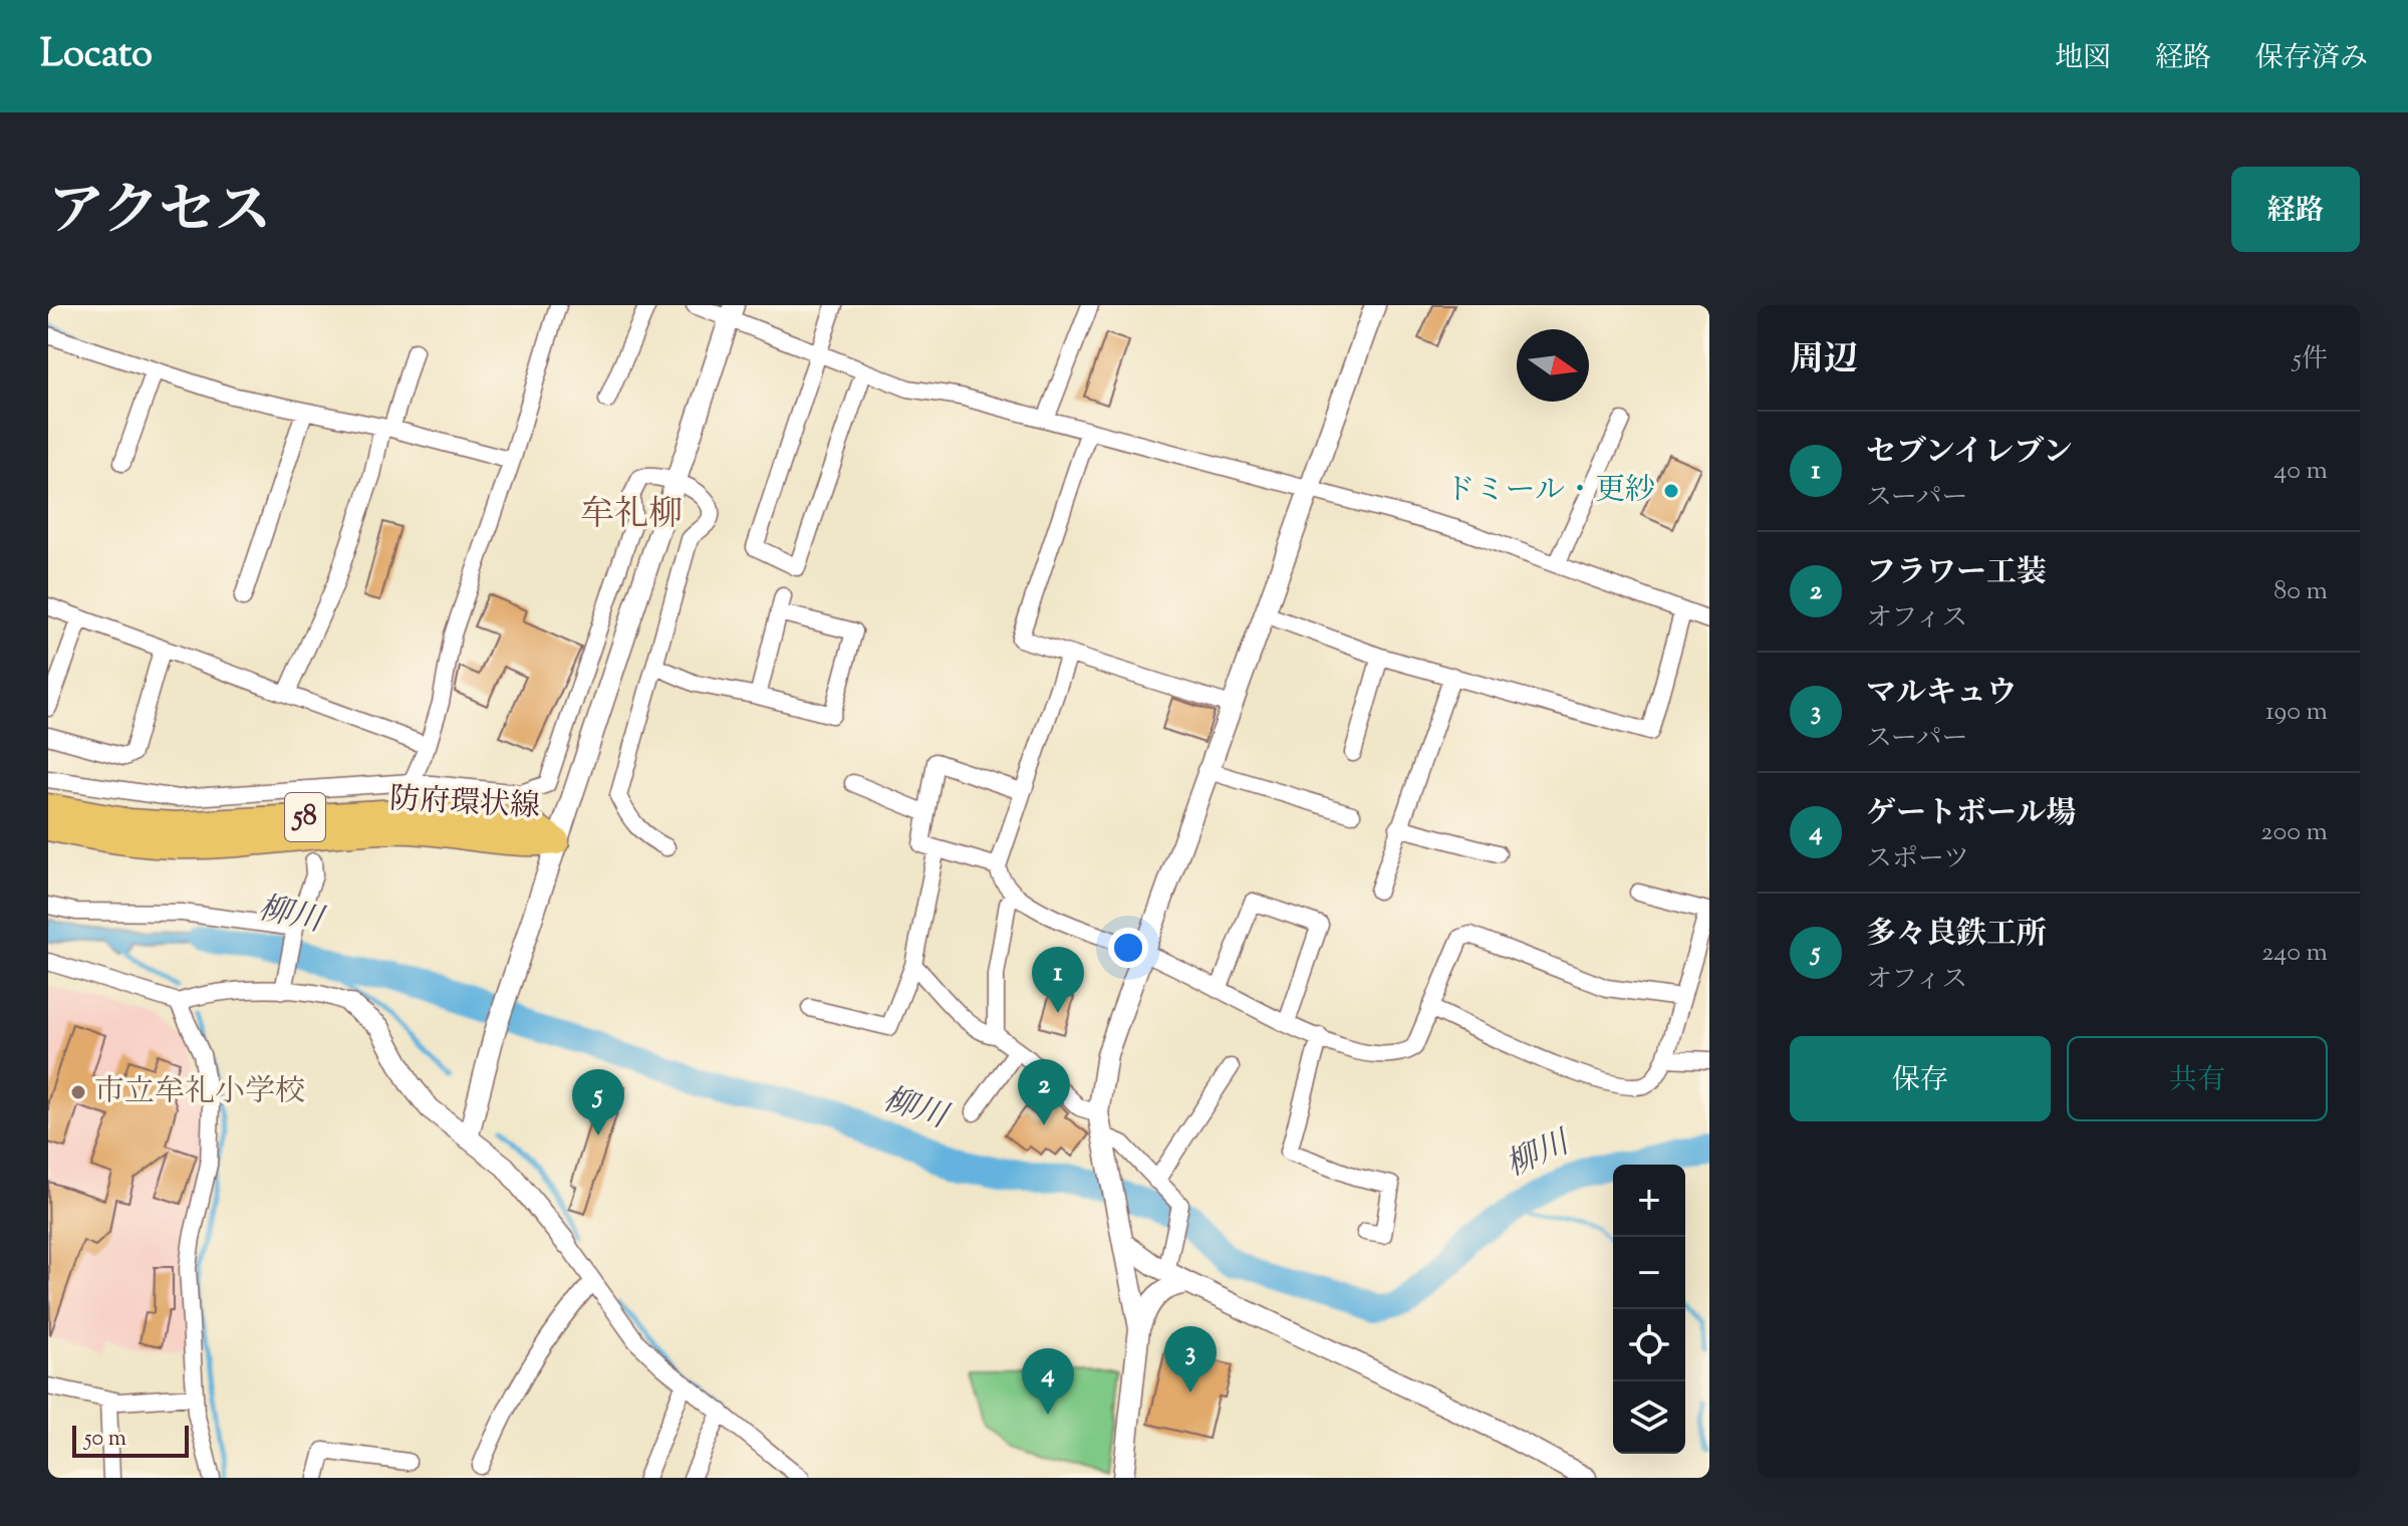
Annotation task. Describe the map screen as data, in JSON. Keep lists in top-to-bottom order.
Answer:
{
  "streets": {
    "main road": ["防府環状線", "58"]
  },
  "districts": ["牟礼柳"],
  "water": ["柳川"],
  "places": ["ドミール・更紗", "市立牟礼小学校"],
  "scale_bar": "50 m",
  "north": "right",
  "page": {
    "header": "Locato",
    "nav": ["地図", "経路", "保存済み"],
    "title": "アクセス",
    "buttons": [
      "経路",
      ["保存", "共有"]
    ],
    "heading": ["周辺", "5件"],
    "list": [
      {
        "mark": "1",
        "name": "セブンイレブン",
        "note": "スーパー",
        "value": "40 m"
      },
      {
        "mark": "2",
        "name": "フラワー工装",
        "note": "オフィス",
        "value": "80 m"
      },
      {
        "mark": "3",
        "name": "マルキュウ",
        "note": "スーパー",
        "value": "190 m"
      },
      {
        "mark": "4",
        "name": "ゲートボール場",
        "note": "スポーツ",
        "value": "200 m"
      },
      {
        "mark": "5",
        "name": "多々良鉄工所",
        "note": "オフィス",
        "value": "240 m"
      }
    ],
    "pins": [
      "1",
      "2",
      "5",
      "3",
      "4"
    ],
    "map_buttons": ["+", "−"],
    "scale": "50 m"
  }
}
